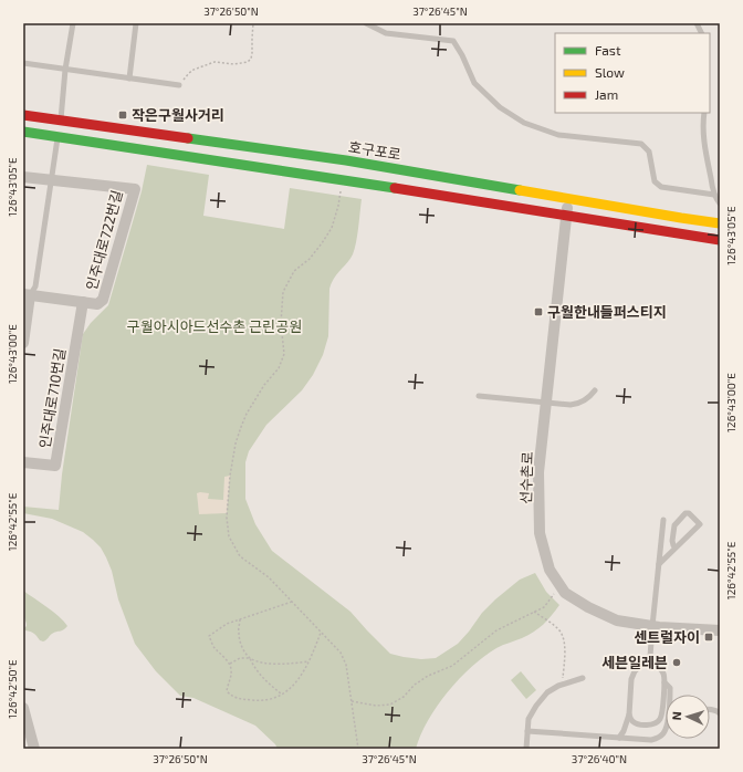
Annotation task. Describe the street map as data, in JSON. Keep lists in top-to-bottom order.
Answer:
{
  "streets": {
    "main road": ["호구포로"],
    "street": ["인주대로722번길", "인주대로710번길", "선수촌로"]
  },
  "crossings": [
    ["호구포로", "선수촌로"],
    ["인주대로722번길", "인주대로710번길"]
  ],
  "parks": ["구월아시아드선수촌 근린공원"],
  "places": {
    "transit": ["작은구월사거리", "구월한내들퍼스티지", "센트럴자이"],
    "other": ["세븐일레븐"]
  },
  "legend": ["Fast", "Slow", "Jam"],
  "north": "left",
  "coordinates": [
    "37°26'50\"N",
    "37°26'45\"N",
    "126°43'05\"E",
    "126°43'00\"E",
    "126°42'55\"E",
    "126°42'50\"E",
    "37°26'40\"N"
  ]
}
